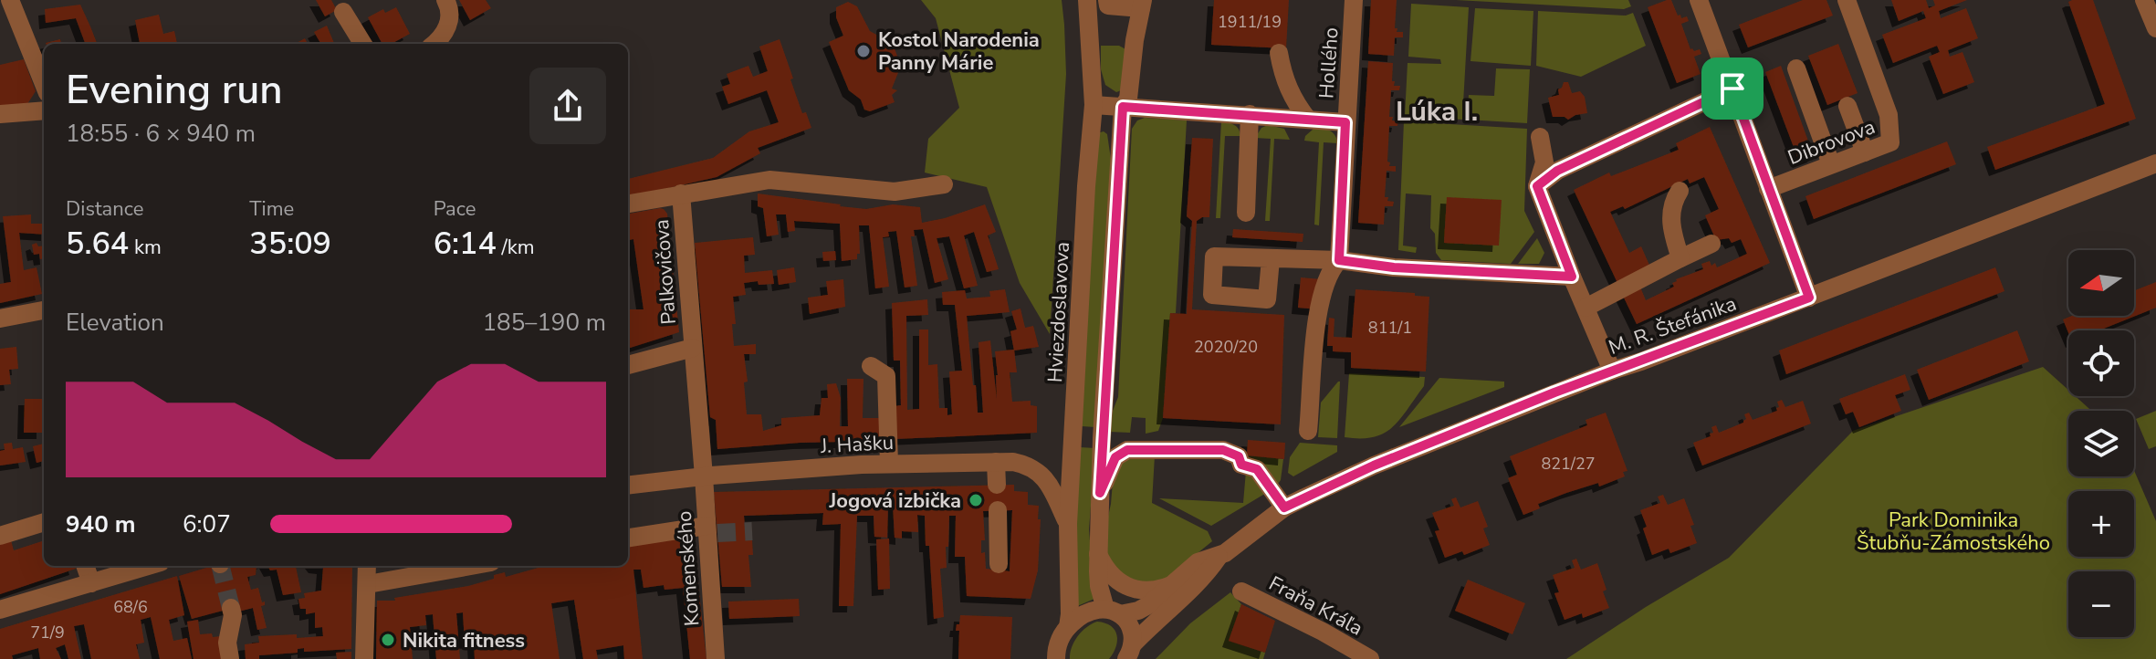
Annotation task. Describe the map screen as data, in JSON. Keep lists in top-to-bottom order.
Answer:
{
  "streets": {
    "street": [
      "Hollého",
      "Dibrovova",
      "Palkovičova",
      "Hviezdoslavova",
      "M. R. Štefánika",
      "J. Hašku",
      "Komenského",
      "Fraňa Kráľa"
    ]
  },
  "crossings": [
    ["Dibrovova", "M. R. Štefánika"],
    ["Palkovičova", "J. Hašku"],
    ["Palkovičova", "Komenského"],
    ["Hviezdoslavova", "M. R. Štefánika"],
    ["J. Hašku", "Komenského"]
  ],
  "districts": ["Lúka I."],
  "parks": ["Park Dominika Štubňu-Zámostského"],
  "places": ["Kostol Narodenia Panny Márie", "Jogová izbička", "Nikita fitness"],
  "house_numbers": [
    "1911/19",
    "811/1",
    "2020/20",
    "821/27",
    "68/6",
    "71/9"
  ],
  "north": "left",
  "page": {
    "heading": ["Evening run", "18:55 · 6 × 940 m"],
    "stats": [
      ["Distance", "5.64 km"],
      ["Time", "35:09"],
      ["Pace", "6:14 /km"]
    ],
    "map_buttons": ["+", "−"],
    "chart": ["Elevation", "185–190 m"],
    "list": [
      {
        "name": "940 m",
        "note": "6:07"
      }
    ]
  }
}
